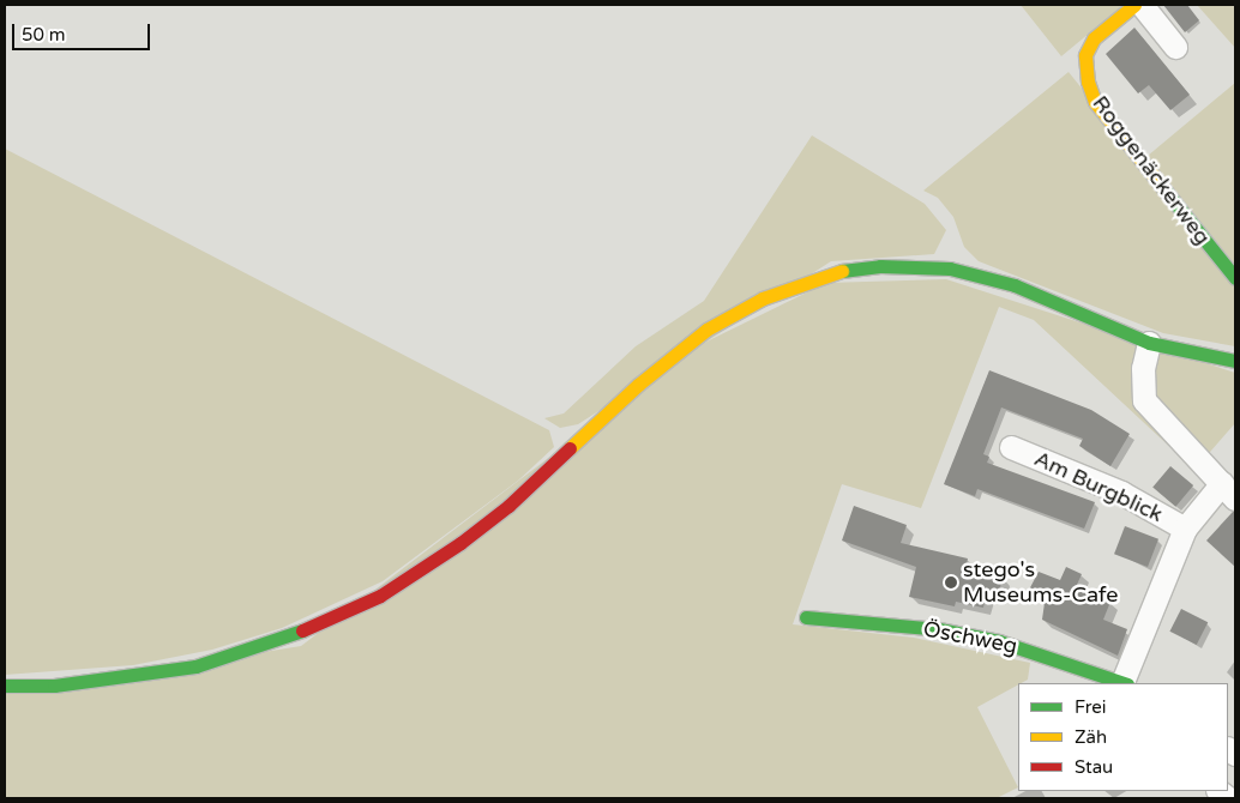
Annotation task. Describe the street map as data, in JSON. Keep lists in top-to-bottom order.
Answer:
{
  "streets": {
    "main road": ["Roggenäckerweg", "Öschweg"],
    "street": ["Am Burgblick"]
  },
  "crossings": [
    ["Am Burgblick", "Öschweg"]
  ],
  "places": ["stego's Museums-Cafe"],
  "legend": ["Frei", "Zäh", "Stau"],
  "scale_bar": "50 m"
}
